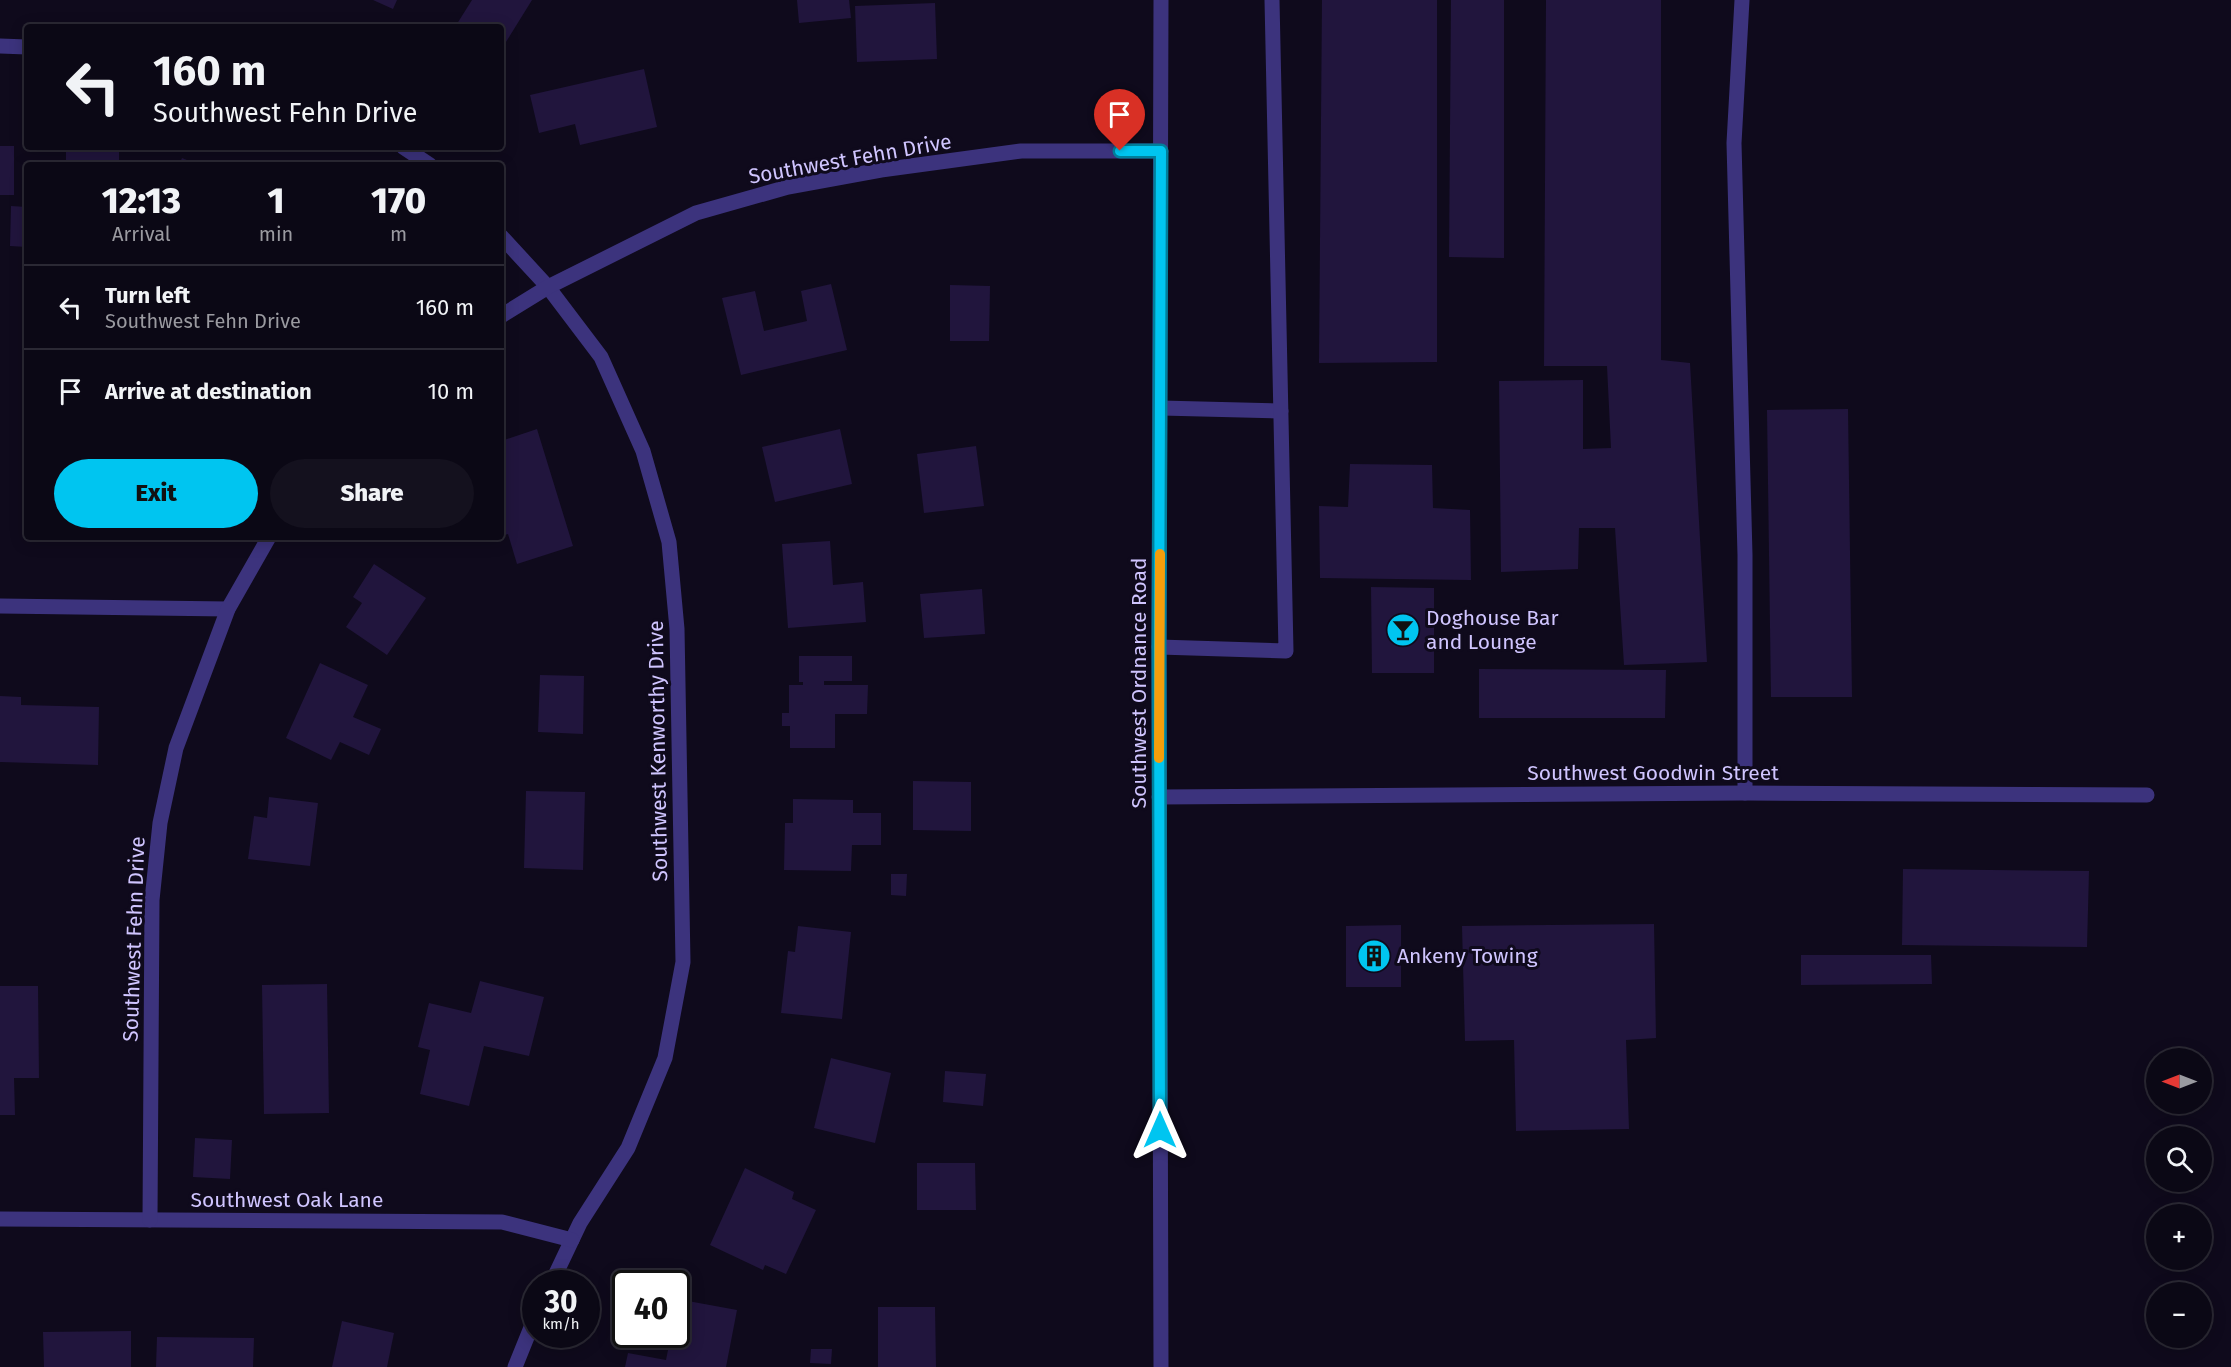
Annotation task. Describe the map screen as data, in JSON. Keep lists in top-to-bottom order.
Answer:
{
  "streets": {
    "street": [
      "Southwest Fehn Drive",
      "Southwest Ordnance Road",
      "Southwest Kenworthy Drive",
      "Southwest Goodwin Street",
      "Southwest Oak Lane"
    ]
  },
  "crossings": [
    ["Southwest Fehn Drive", "Southwest Ordnance Road"],
    ["Southwest Fehn Drive", "Southwest Kenworthy Drive"],
    ["Southwest Fehn Drive", "Southwest Oak Lane"],
    ["Southwest Ordnance Road", "Southwest Goodwin Street"],
    ["Southwest Kenworthy Drive", "Southwest Oak Lane"]
  ],
  "places": {
    "bar": ["Doghouse Bar and Lounge"],
    "building": ["Ankeny Towing"]
  },
  "north": "left",
  "page": {
    "turn": ["160 m", "Southwest Fehn Drive"],
    "eta": [
      "12:13",
      "Arrival",
      "1",
      "min",
      "170",
      "m"
    ],
    "list": [
      {
        "name": "Turn left",
        "note": "Southwest Fehn Drive",
        "value": "160 m"
      },
      {
        "name": "Arrive at destination",
        "value": "10 m"
      }
    ],
    "buttons": ["Exit", "Share"],
    "map_buttons": ["+", "−"],
    "speed": "30 km/h",
    "limit": "40"
  }
}
